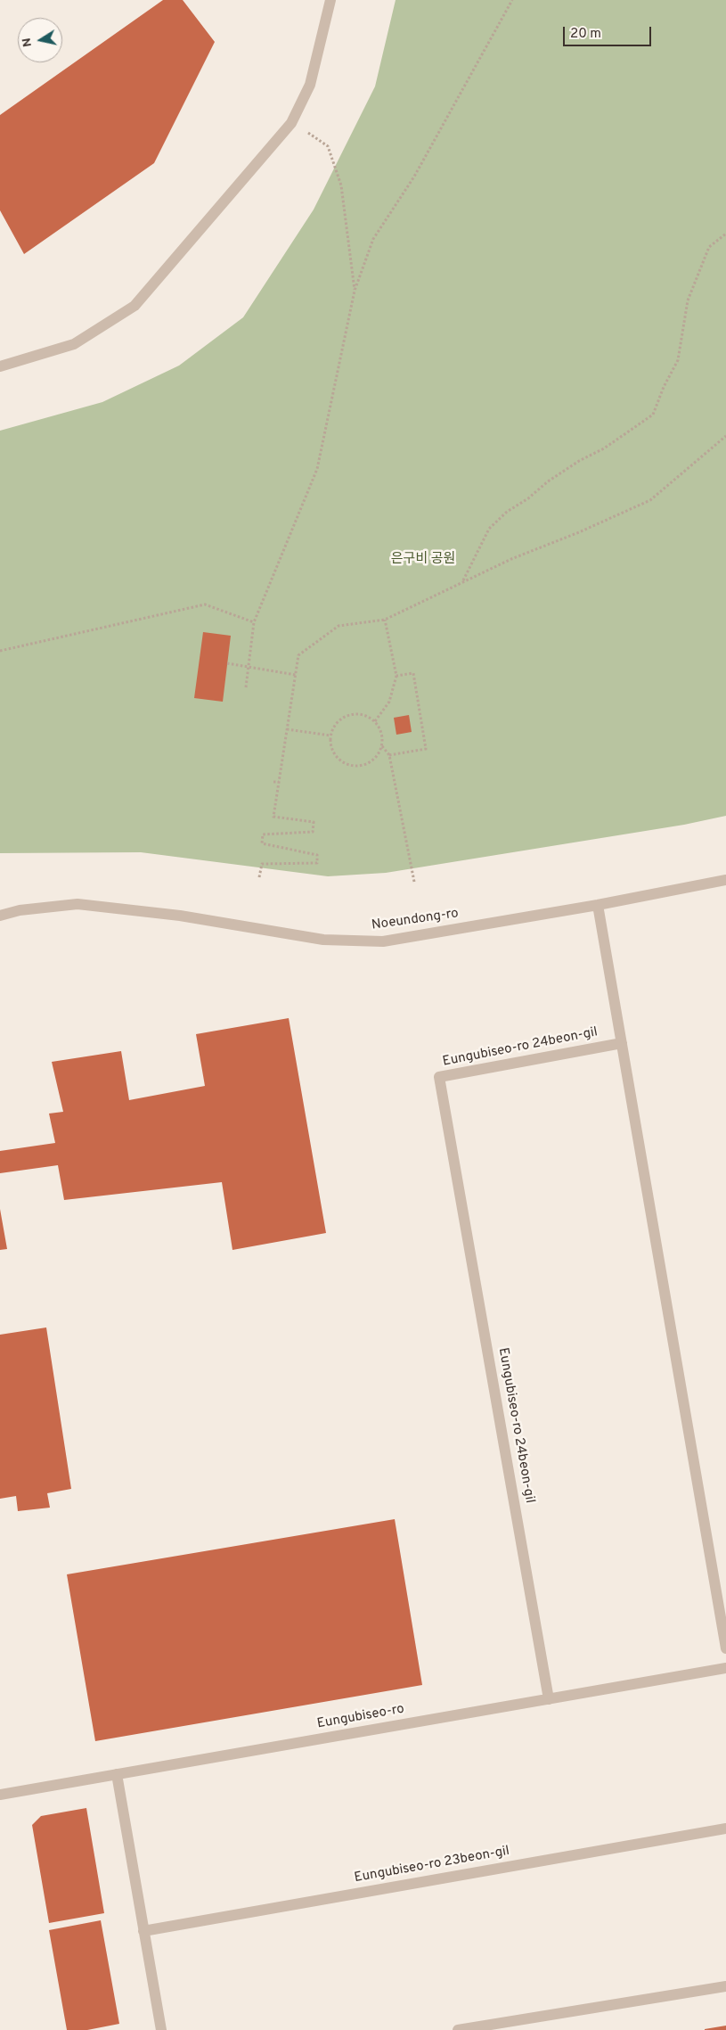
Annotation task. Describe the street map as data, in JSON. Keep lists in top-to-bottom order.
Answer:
{
  "streets": {
    "street": [
      "Noeundong-ro",
      "Eungubiseo-ro 24beon-gil",
      "Eungubiseo-ro",
      "Eungubiseo-ro 23beon-gil"
    ]
  },
  "crossings": [
    ["Eungubiseo-ro 24beon-gil", "Eungubiseo-ro"]
  ],
  "parks": ["은구비 공원"],
  "scale_bar": "20 m",
  "north": "left"
}
